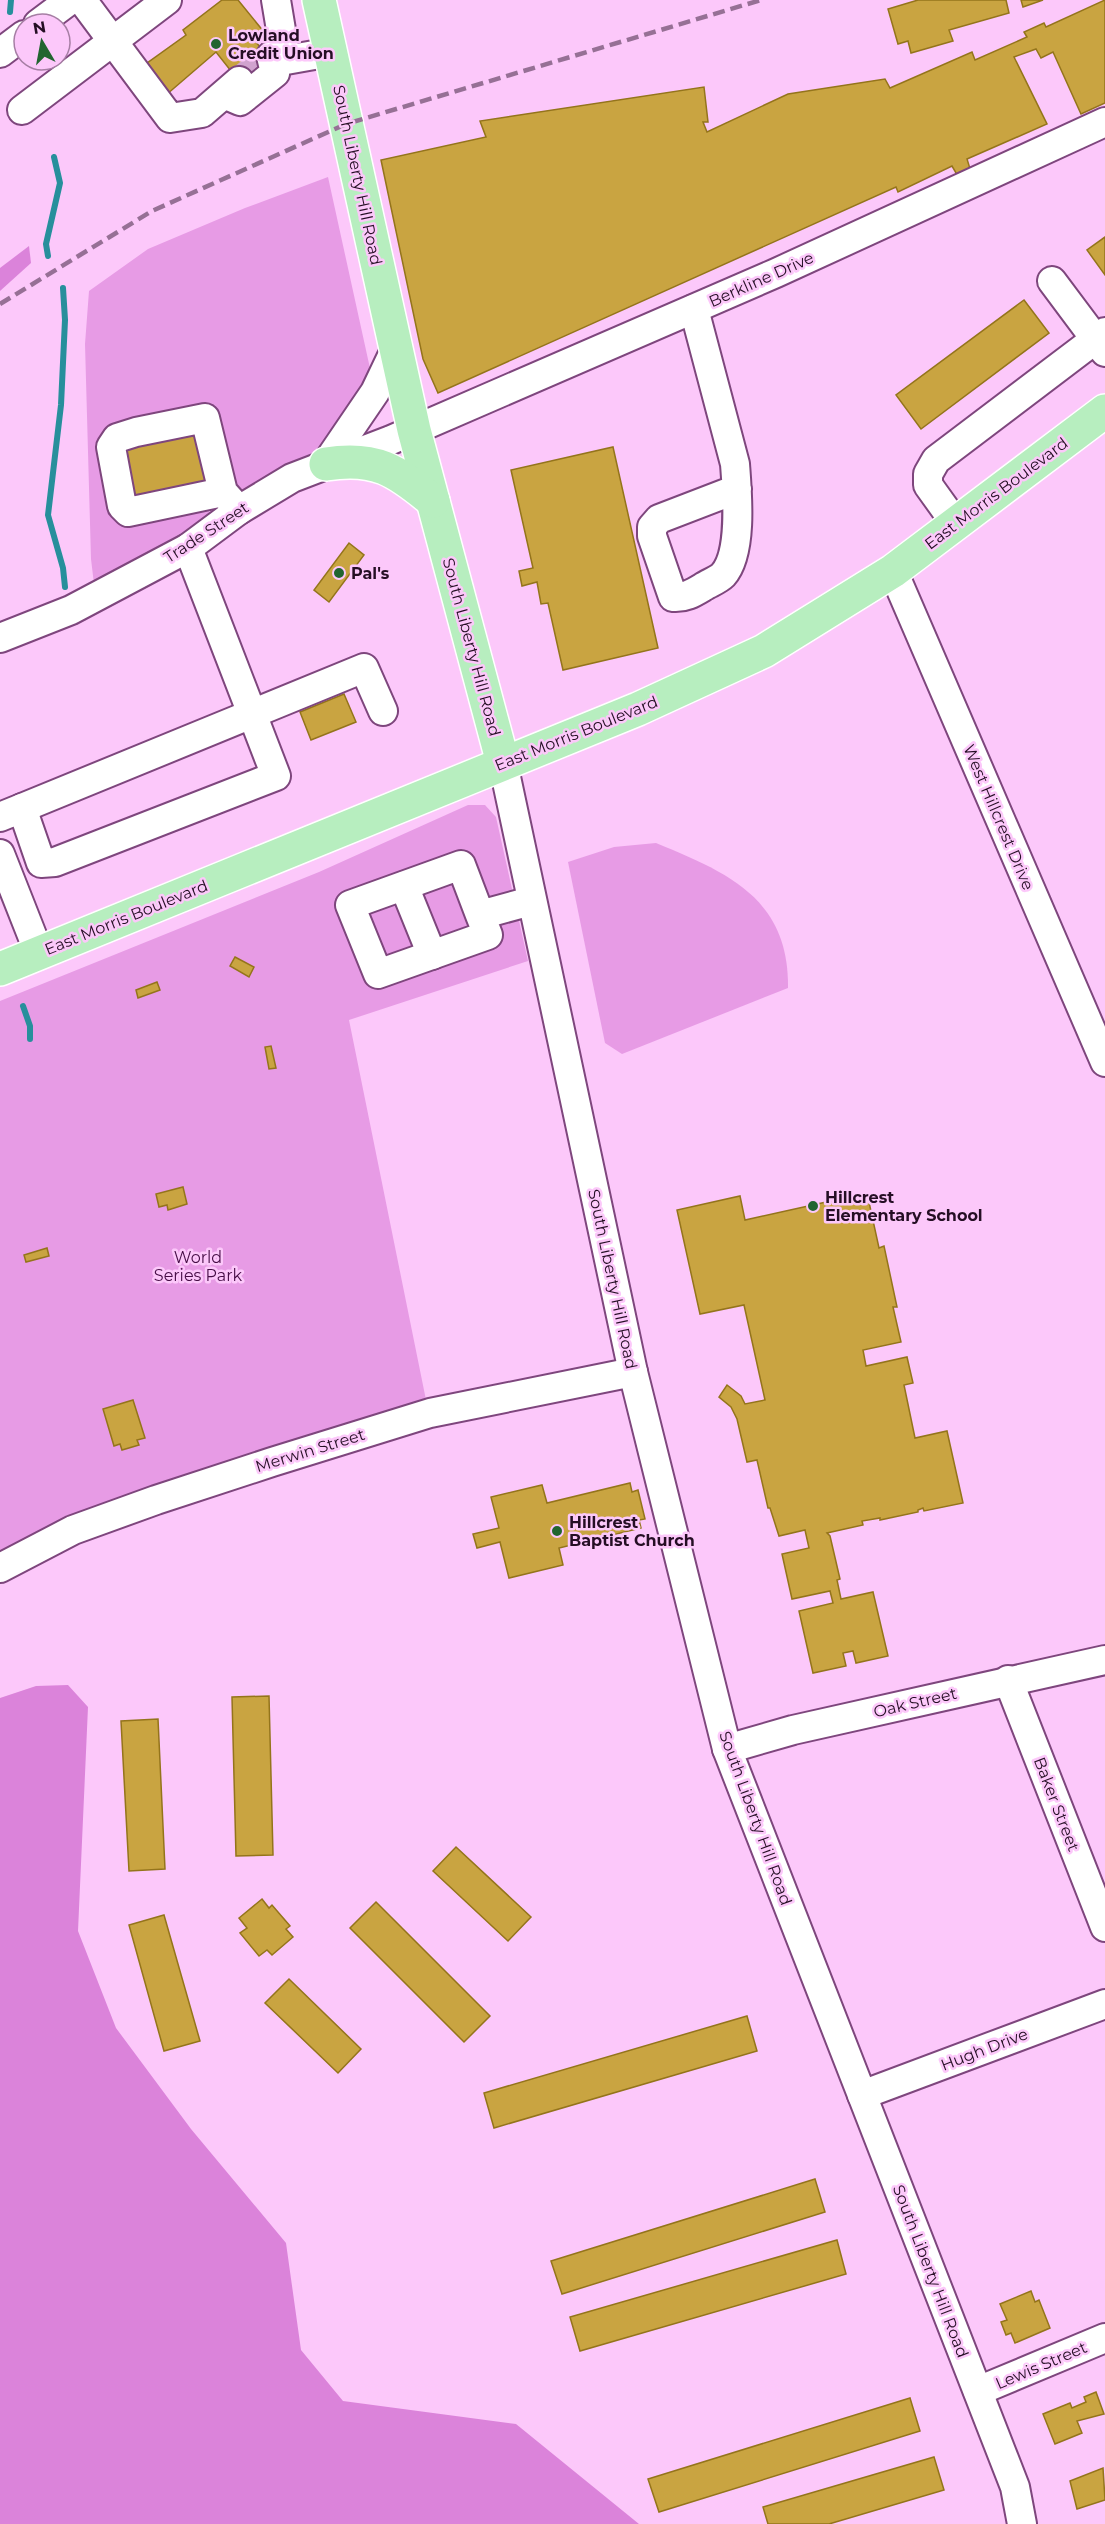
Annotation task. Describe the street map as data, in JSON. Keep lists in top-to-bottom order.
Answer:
{
  "streets": {
    "main road": ["South Liberty Hill Road", "East Morris Boulevard"],
    "street": [
      "Berkline Drive",
      "Trade Street",
      "West Hillcrest Drive",
      "Merwin Street",
      "Oak Street",
      "Baker Street",
      "Hugh Drive",
      "Lewis Street"
    ]
  },
  "crossings": [
    ["South Liberty Hill Road", "Berkline Drive"],
    ["South Liberty Hill Road", "East Morris Boulevard"],
    ["South Liberty Hill Road", "Trade Street"],
    ["South Liberty Hill Road", "Merwin Street"],
    ["South Liberty Hill Road", "Oak Street"],
    ["South Liberty Hill Road", "Hugh Drive"],
    ["South Liberty Hill Road", "Lewis Street"],
    ["Berkline Drive", "Trade Street"],
    ["East Morris Boulevard", "West Hillcrest Drive"],
    ["Oak Street", "Baker Street"]
  ],
  "parks": ["World Series Park"],
  "places": [
    "Lowland Credit Union",
    "Pal's",
    "Hillcrest Elementary School",
    "Hillcrest Baptist Church"
  ],
  "north": "top"
}
